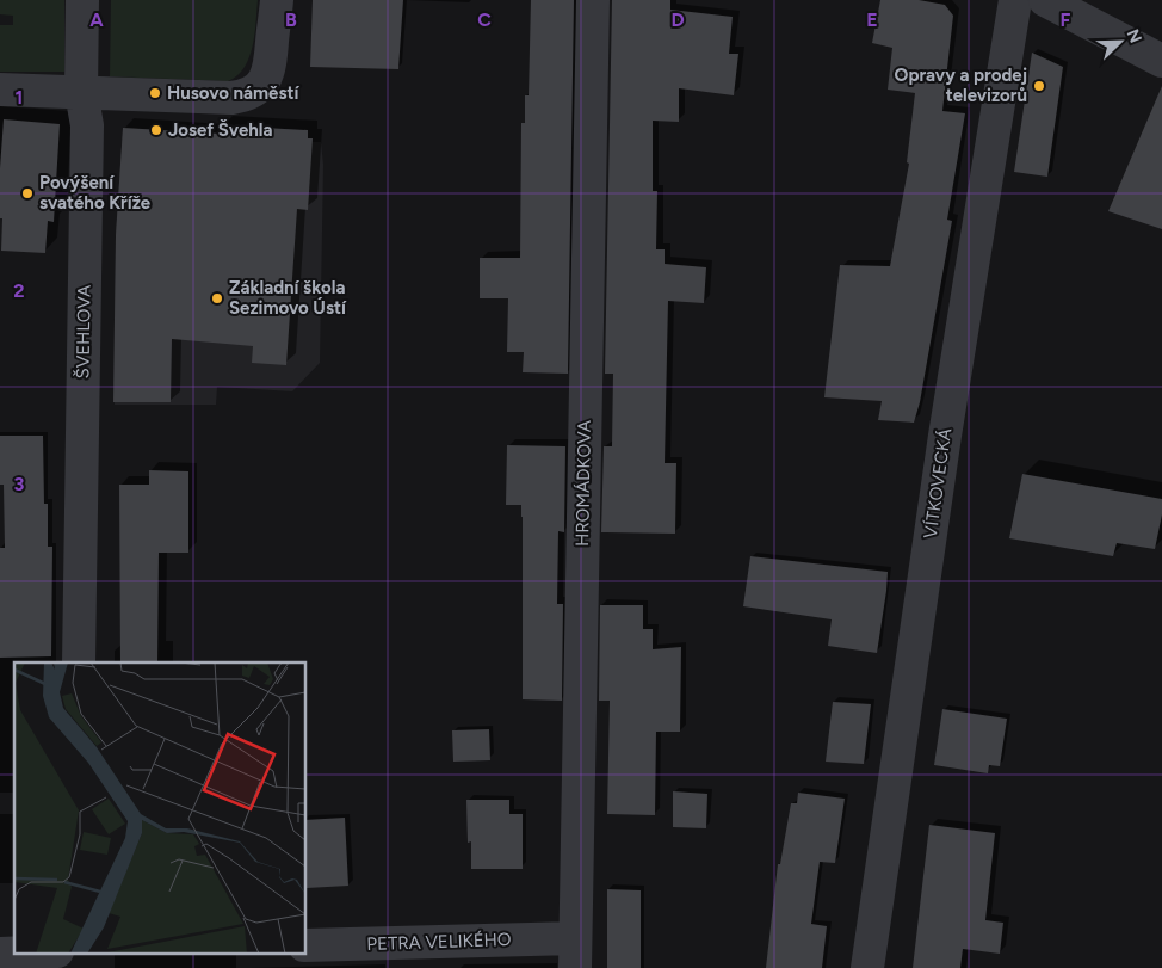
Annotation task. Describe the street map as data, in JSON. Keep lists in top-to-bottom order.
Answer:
{
  "streets": {
    "street": [
      "ŠVEHLOVA",
      "HROMÁDKOVA",
      "VÍTKOVECKÁ",
      "PETRA VELIKÉHO"
    ]
  },
  "crossings": [
    ["HROMÁDKOVA", "PETRA VELIKÉHO"]
  ],
  "places": [
    "Opravy a prodej televizorů",
    "Husovo náměstí",
    "Josef Švehla",
    "Povýšení svatého Kříže",
    "Základní škola Sezimovo Ústí"
  ],
  "north": "top right",
  "grid": {
    "columns": [
      "A",
      "B",
      "C",
      "D",
      "E",
      "F"
    ],
    "rows": ["1", "2", "3"]
  }
}
